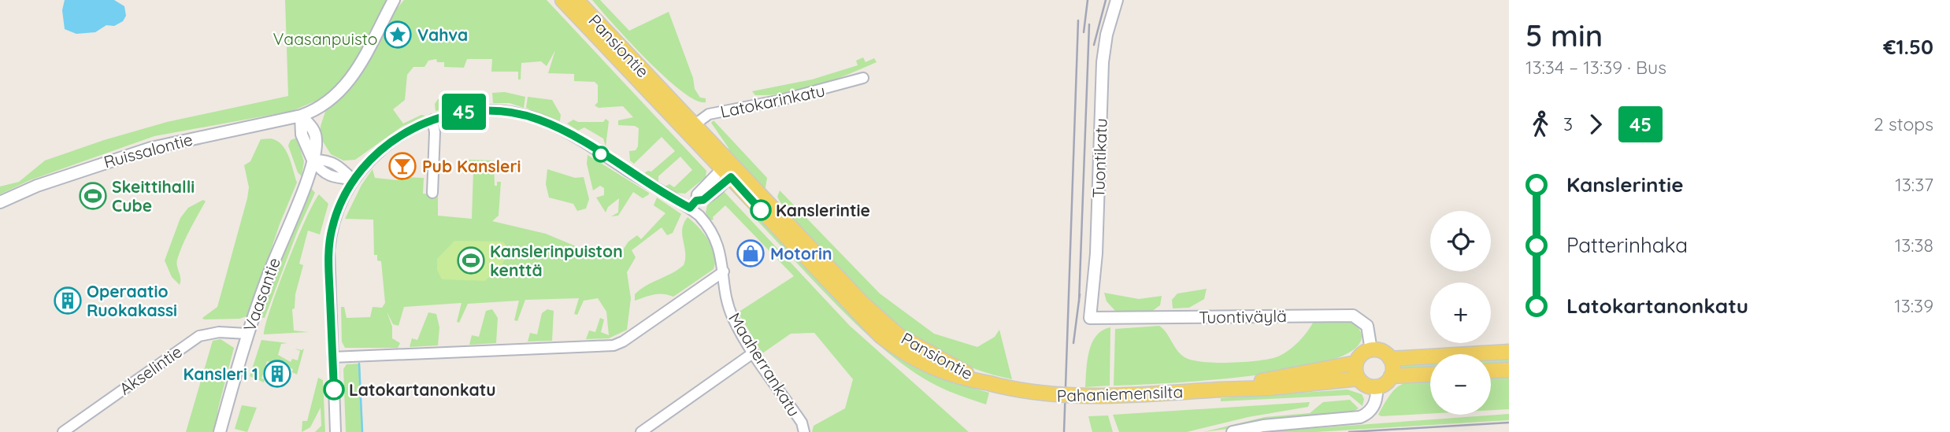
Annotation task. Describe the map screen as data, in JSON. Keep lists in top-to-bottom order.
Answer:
{
  "streets": {
    "main road": ["Pansiontie", "Pahaniemensilta"],
    "street": [
      "Latokarinkatu",
      "Ruissalontie",
      "Tuontikatu",
      "Vaasantie",
      "Tuontiväylä",
      "Maaherrankatu",
      "Akselintie"
    ]
  },
  "crossings": [
    ["Pansiontie", "Latokarinkatu"],
    ["Pansiontie", "Pahaniemensilta"],
    ["Ruissalontie", "Vaasantie"],
    ["Tuontikatu", "Tuontiväylä"],
    ["Vaasantie", "Akselintie"]
  ],
  "parks": ["Vaasanpuisto"],
  "places": {
    "place": ["Vahva"],
    "bar": ["Pub Kansleri"],
    "sports": ["Skeittihalli Cube", "Kanslerinpuiston kenttä"],
    "other": ["Kanslerintie", "Latokartanonkatu"],
    "shop": ["Motorin"],
    "building": ["Operaatio Ruokakassi", "Kansleri 1"]
  },
  "lines": ["bus line 45"],
  "page": {
    "on_map": "45",
    "heading": ["5 min", "13:34 – 13:39 · Bus", "€1.50"],
    "legs": ["3", "45", "2 stops"],
    "list": [
      {
        "name": "Kanslerintie",
        "value": "13:37"
      },
      {
        "name": "Patterinhaka",
        "value": "13:38"
      },
      {
        "name": "Latokartanonkatu",
        "value": "13:39"
      }
    ],
    "map_buttons": ["+", "−"]
  }
}
